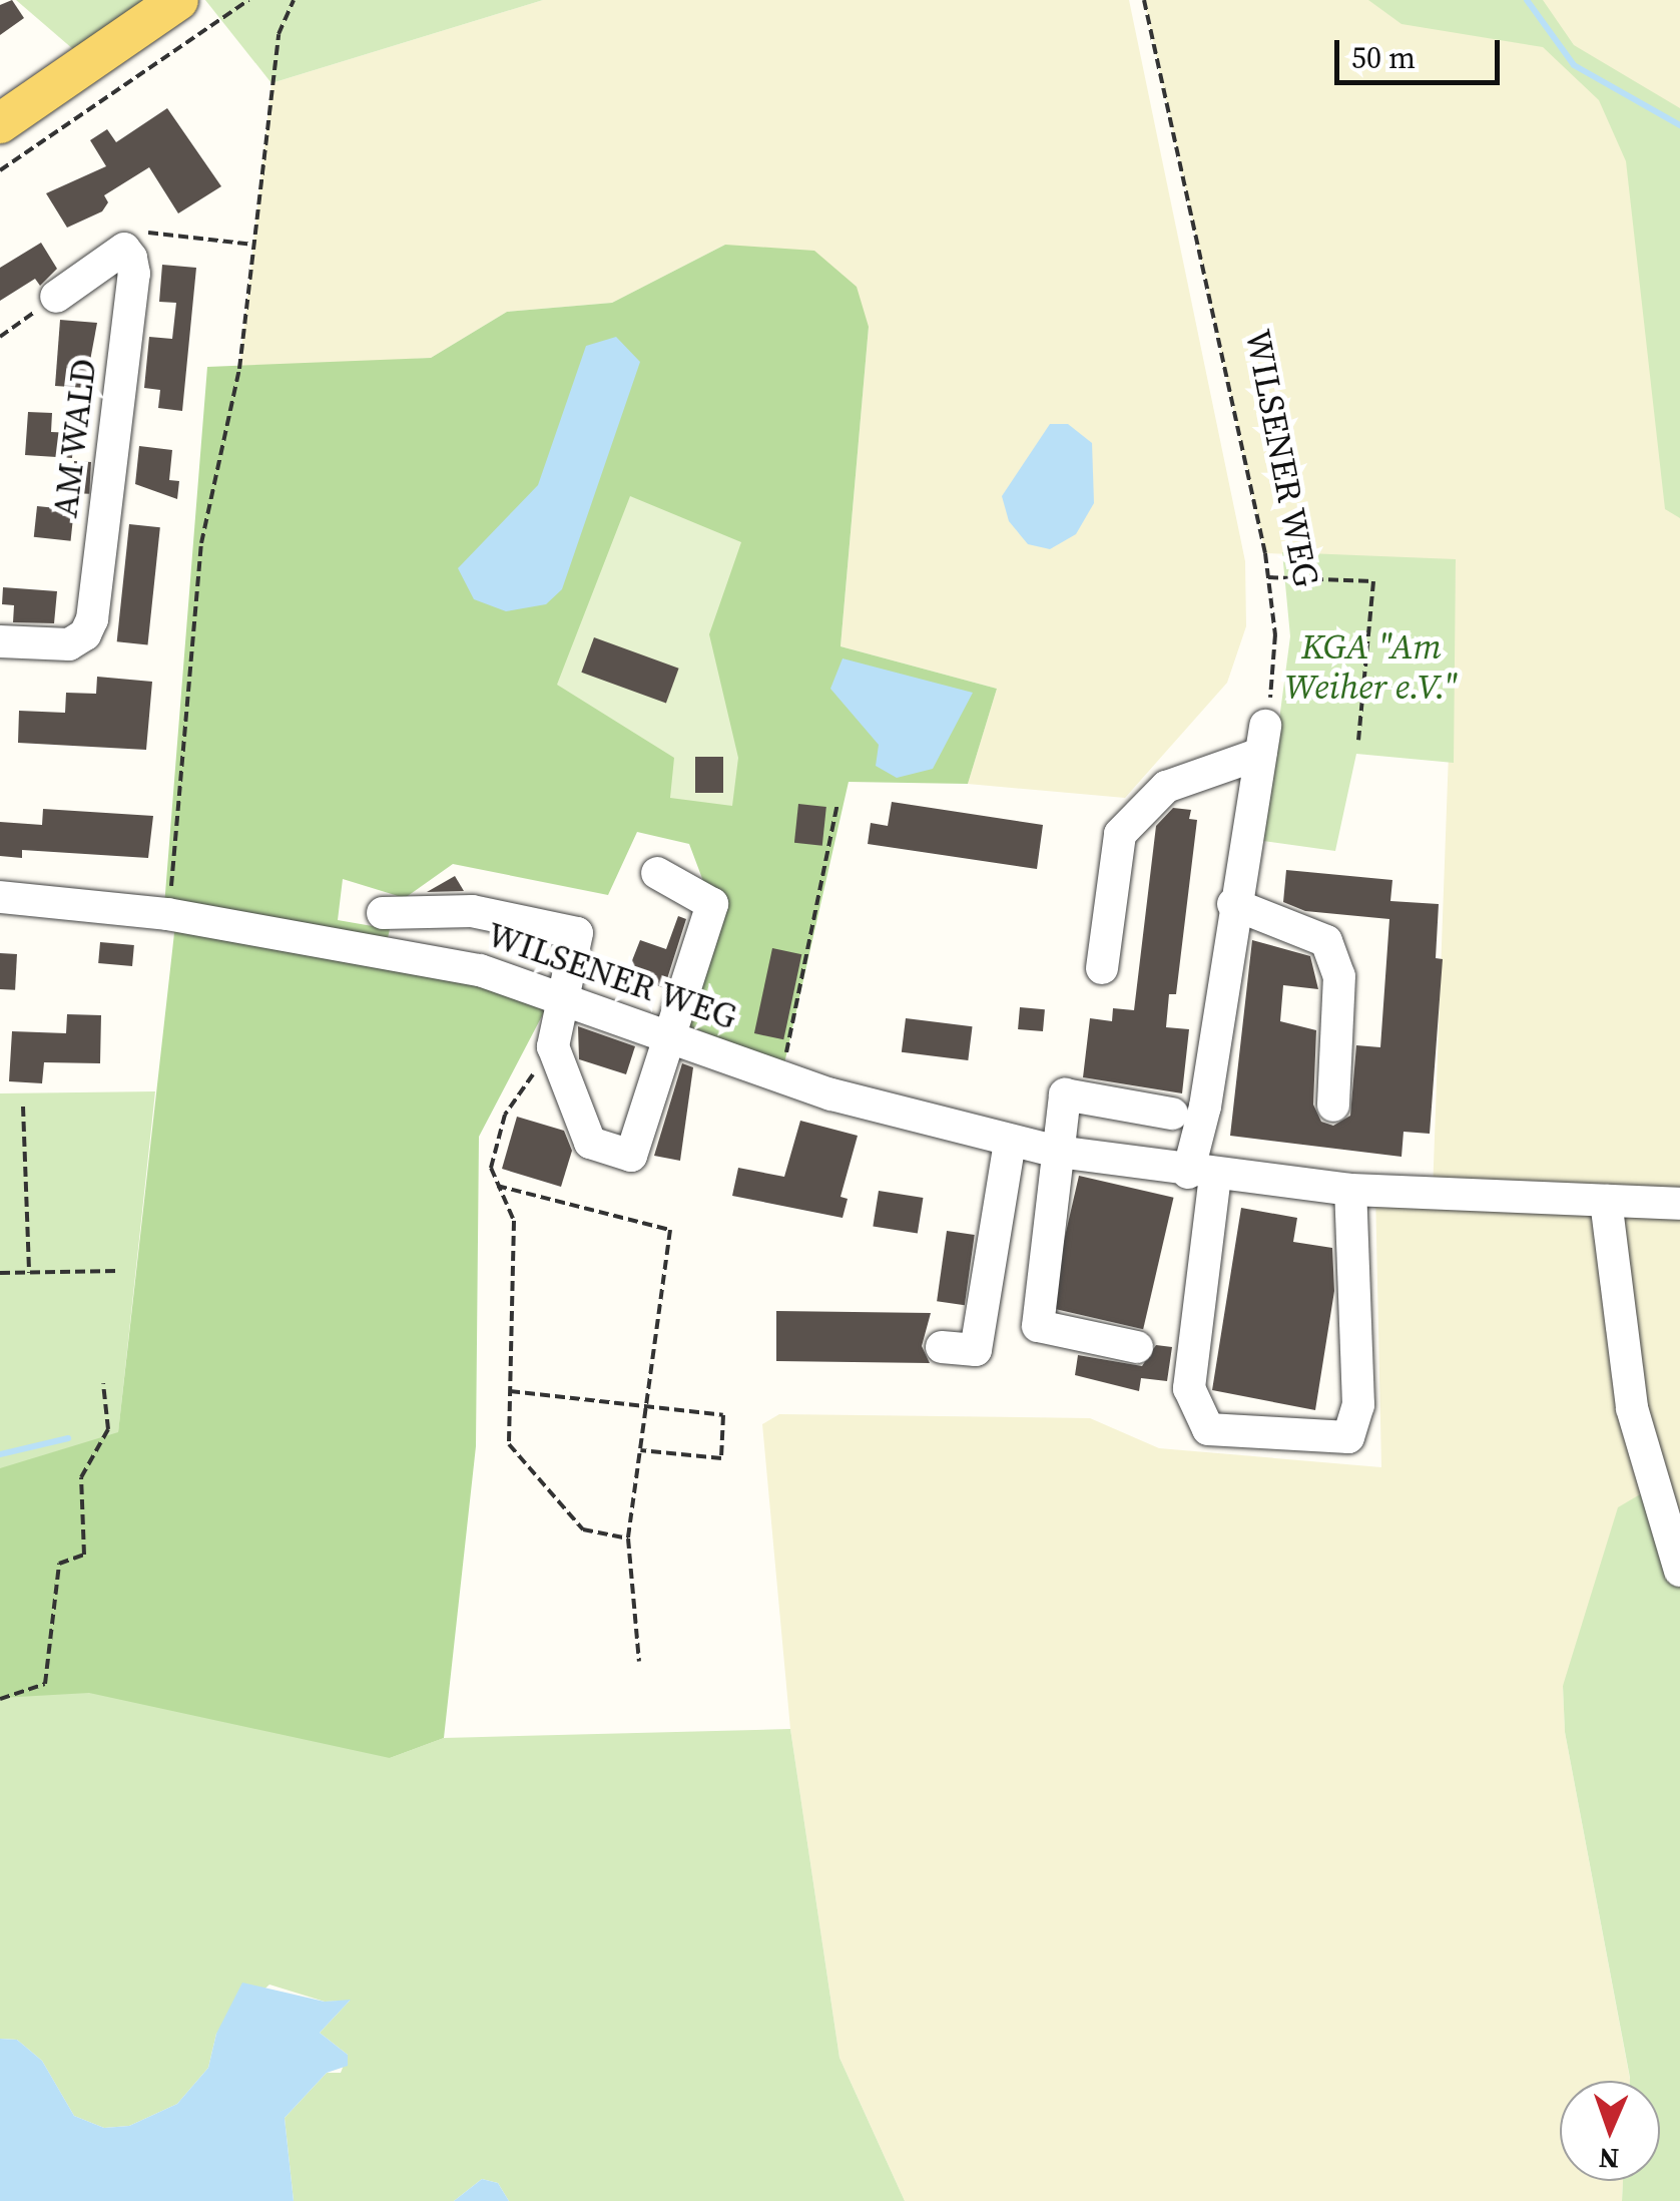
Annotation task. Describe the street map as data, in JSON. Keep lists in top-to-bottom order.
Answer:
{
  "streets": {
    "street": ["AM WALD", "WILSENER WEG"]
  },
  "parks": ["KGA \"Am Weiher e.V.\""],
  "scale_bar": "50 m",
  "north": "bottom"
}
